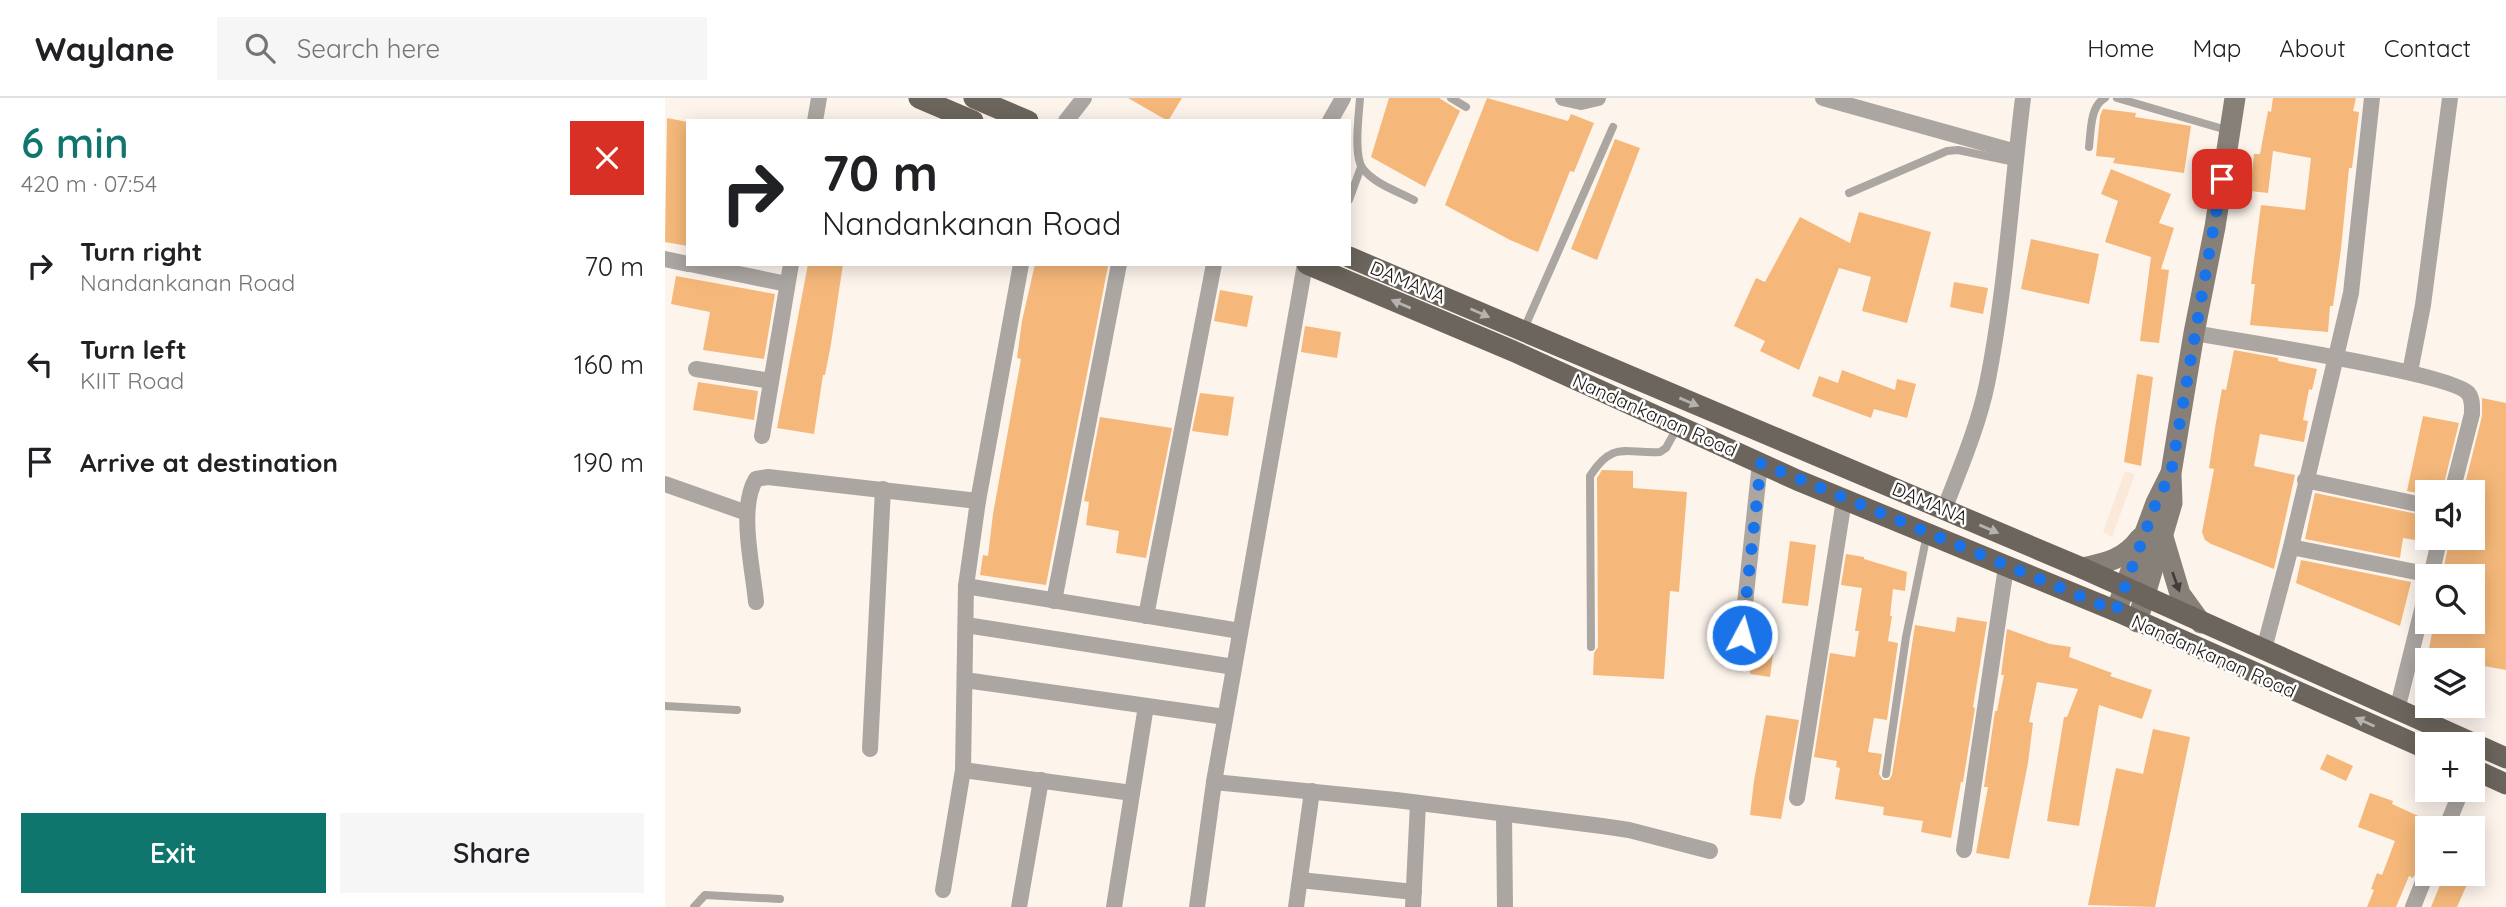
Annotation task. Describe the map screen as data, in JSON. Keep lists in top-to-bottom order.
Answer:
{
  "streets": {
    "main road": ["DAMANA", "Nandankanan Road"]
  },
  "one_way": ["DAMANA", "Nandankanan Road"],
  "page": {
    "header": "Waylane",
    "search": "Search here",
    "nav": [
      "Home",
      "Map",
      "About",
      "Contact"
    ],
    "heading": ["6 min", "420 m · 07:54"],
    "turn": ["70 m", "Nandankanan Road"],
    "list": [
      {
        "name": "Turn right",
        "note": "Nandankanan Road",
        "value": "70 m"
      },
      {
        "name": "Turn left",
        "note": "KIIT Road",
        "value": "160 m"
      },
      {
        "name": "Arrive at destination",
        "value": "190 m"
      }
    ],
    "map_buttons": ["+", "−"],
    "buttons": ["Exit", "Share"]
  }
}
